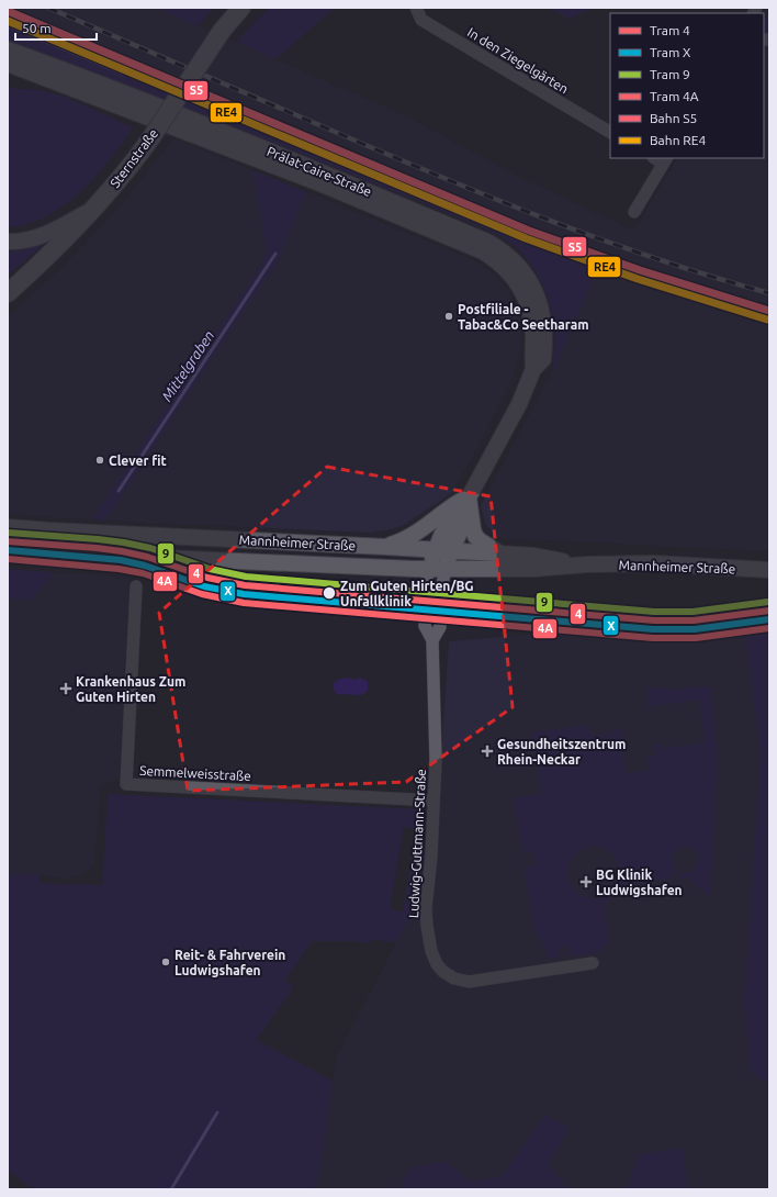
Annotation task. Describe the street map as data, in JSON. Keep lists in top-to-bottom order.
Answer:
{
  "streets": {
    "main road": ["Sternstraße"],
    "street": [
      "In den Ziegelgärten",
      "Prälat-Caire-Straße",
      "Mannheimer Straße",
      "Semmelweisstraße",
      "Ludwig-Guttmann-Straße"
    ]
  },
  "crossings": [
    ["Prälat-Caire-Straße", "Mannheimer Straße"],
    ["Prälat-Caire-Straße", "Ludwig-Guttmann-Straße"],
    ["Mannheimer Straße", "Ludwig-Guttmann-Straße"],
    ["Semmelweisstraße", "Ludwig-Guttmann-Straße"]
  ],
  "water": ["Mittelgraben"],
  "places": {
    "other": [
      "Postfiliale - Tabac&Co Seetharam",
      "Clever fit",
      "Zum Guten Hirten/BG Unfallklinik",
      "Reit- & Fahrverein Ludwigshafen"
    ],
    "health": ["Krankenhaus Zum Guten Hirten", "Gesundheitszentrum Rhein-Neckar", "BG Klinik Ludwigshafen"]
  },
  "lines": [
    "rail line S5",
    "rail line RE4",
    "tram line 9",
    "tram line 4",
    "tram line X",
    "tram line 4A"
  ],
  "legend": [
    "Tram 4",
    "Tram X",
    "Tram 9",
    "Tram 4A",
    "Bahn S5",
    "Bahn RE4"
  ],
  "scale_bar": "50 m"
}
